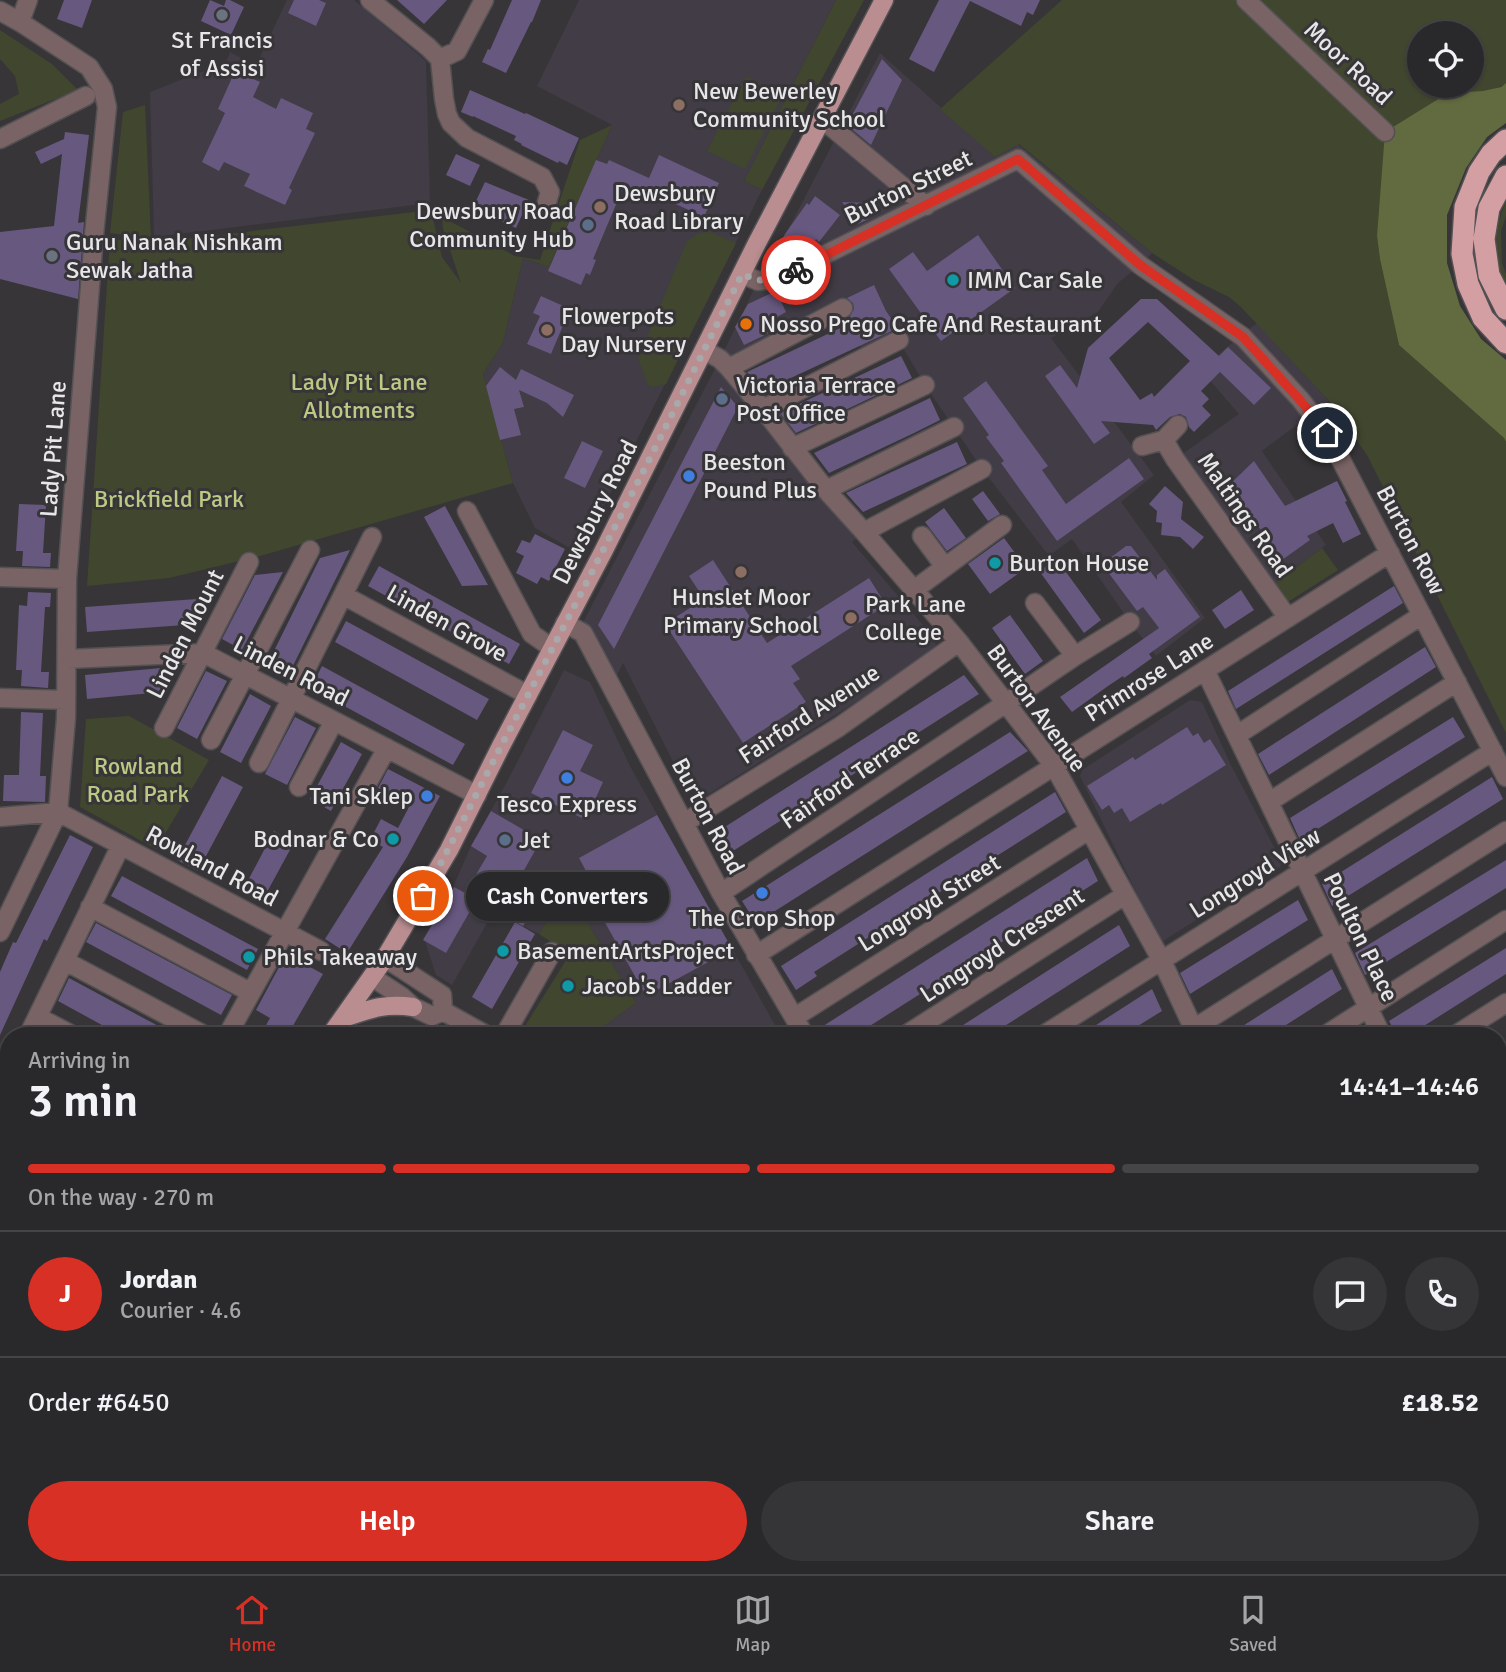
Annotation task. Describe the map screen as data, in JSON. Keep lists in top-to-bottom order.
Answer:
{
  "streets": {
    "main road": ["Dewsbury Road"],
    "street": [
      "Moor Road",
      "Burton Street",
      "Lady Pit Lane",
      "Maltings Road",
      "Burton Row",
      "Linden Grove",
      "Linden Mount",
      "Linden Road",
      "Primrose Lane",
      "Burton Avenue",
      "Fairford Avenue",
      "Fairford Terrace",
      "Burton Road",
      "Rowland Road",
      "Longroyd View",
      "Longroyd Street",
      "Poulton Place",
      "Longroyd Crescent"
    ]
  },
  "crossings": [
    ["Burton Street", "Dewsbury Road"],
    ["Burton Street", "Burton Row"],
    ["Lady Pit Lane", "Linden Road"],
    ["Lady Pit Lane", "Rowland Road"],
    ["Dewsbury Road", "Linden Grove"],
    ["Dewsbury Road", "Linden Road"],
    ["Dewsbury Road", "Burton Avenue"],
    ["Dewsbury Road", "Burton Road"],
    ["Maltings Road", "Primrose Lane"],
    ["Burton Row", "Primrose Lane"],
    ["Burton Row", "Longroyd View"],
    ["Linden Mount", "Linden Road"],
    ["Primrose Lane", "Burton Avenue"],
    ["Primrose Lane", "Burton Road"],
    ["Primrose Lane", "Poulton Place"],
    ["Burton Avenue", "Fairford Avenue"],
    ["Burton Avenue", "Fairford Terrace"],
    ["Burton Avenue", "Longroyd View"],
    ["Burton Avenue", "Longroyd Street"],
    ["Burton Avenue", "Longroyd Crescent"],
    ["Fairford Avenue", "Burton Road"],
    ["Fairford Terrace", "Burton Road"],
    ["Burton Road", "Longroyd Street"],
    ["Longroyd View", "Poulton Place"]
  ],
  "parks": ["Lady Pit Lane Allotments", "Brickfield Park", "Rowland Road Park"],
  "places": [
    "St Francis of Assisi",
    "New Bewerley Community School",
    "Dewsbury Road Library",
    "Dewsbury Road Community Hub",
    "Guru Nanak Nishkam Sewak Jatha",
    "IMM Car Sale",
    "Nosso Prego Cafe And Restaurant",
    "Flowerpots Day Nursery",
    "Victoria Terrace Post Office",
    "Beeston Pound Plus",
    "Burton House",
    "Hunslet Moor Primary School",
    "Park Lane College",
    "Tesco Express",
    "Tani Sklep",
    "Bodnar & Co",
    "Jet",
    "The Crop Shop",
    "Cash Converters",
    "BasementArtsProject",
    "Phils Takeaway",
    "Jacob's Ladder"
  ],
  "page": {
    "bubble": "Cash Converters",
    "heading": ["3 min", "Arriving in", "14:41–14:46"],
    "panel": [
      "Jordan",
      "Courier · 4.6",
      "Order #6450",
      "£18.52"
    ],
    "bar": "On the way · 270 m",
    "round": "J",
    "buttons": ["Help", "Share"],
    "tabs": ["Home", "Map", "Saved"]
  }
}
